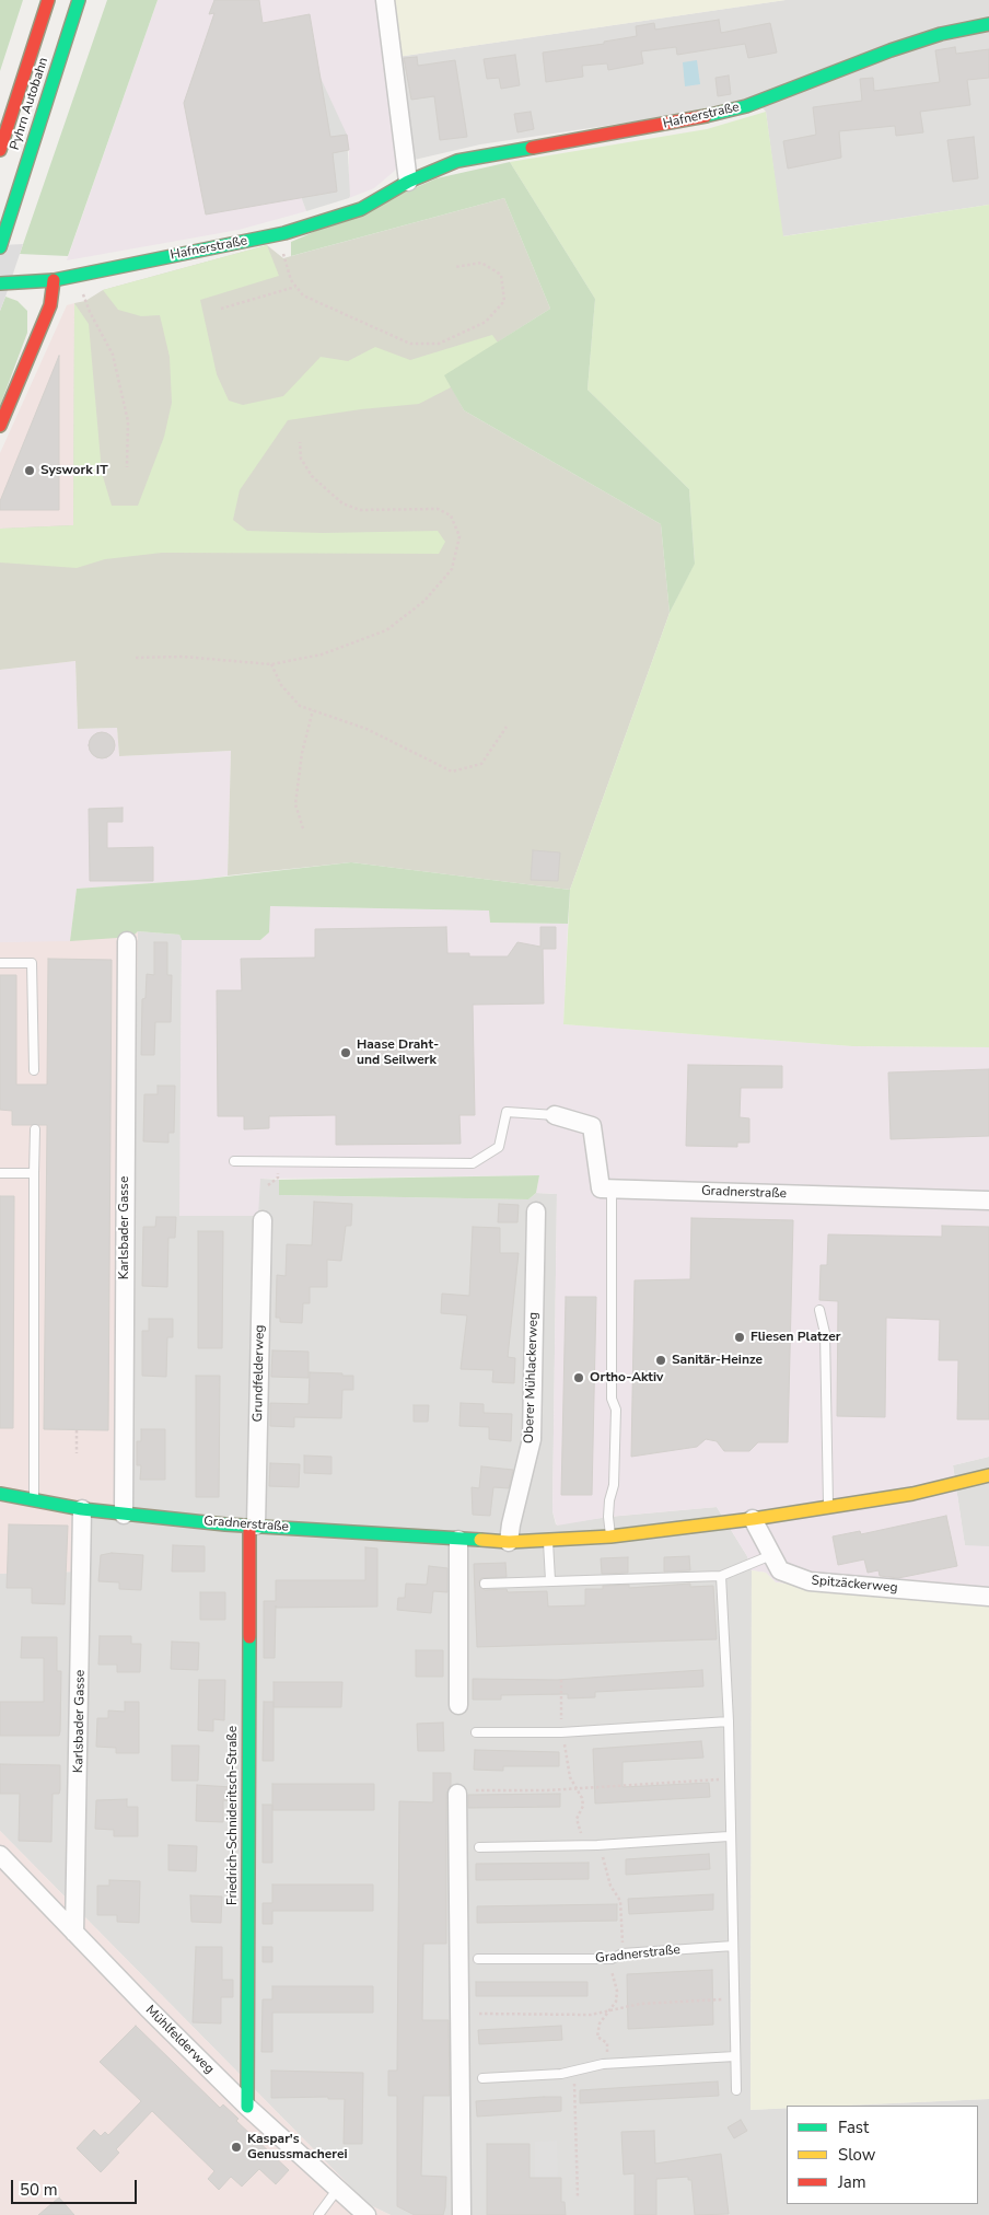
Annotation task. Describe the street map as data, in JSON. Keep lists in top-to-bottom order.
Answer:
{
  "streets": {
    "main road": [
      "Pyhrn Autobahn",
      "Hafnerstraße",
      "Gradnerstraße",
      "Friedrich-Schnideritsch-Straße"
    ],
    "street": [
      "Karlsbader Gasse",
      "Grundfelderweg",
      "Oberer Mühlackerweg",
      "Spitzäckerweg",
      "Mühlfelderweg"
    ]
  },
  "crossings": [
    ["Gradnerstraße", "Karlsbader Gasse"],
    ["Gradnerstraße", "Grundfelderweg"],
    ["Gradnerstraße", "Oberer Mühlackerweg"],
    ["Gradnerstraße", "Spitzäckerweg"],
    ["Gradnerstraße", "Friedrich-Schnideritsch-Straße"],
    ["Karlsbader Gasse", "Mühlfelderweg"],
    ["Grundfelderweg", "Friedrich-Schnideritsch-Straße"],
    ["Friedrich-Schnideritsch-Straße", "Mühlfelderweg"]
  ],
  "places": [
    "Syswork IT",
    "Haase Draht- und Seilwerk",
    "Fliesen Platzer",
    "Sanitär-Heinze",
    "Ortho-Aktiv",
    "Kaspar's Genussmacherei"
  ],
  "legend": ["Fast", "Slow", "Jam"],
  "scale_bar": "50 m"
}
